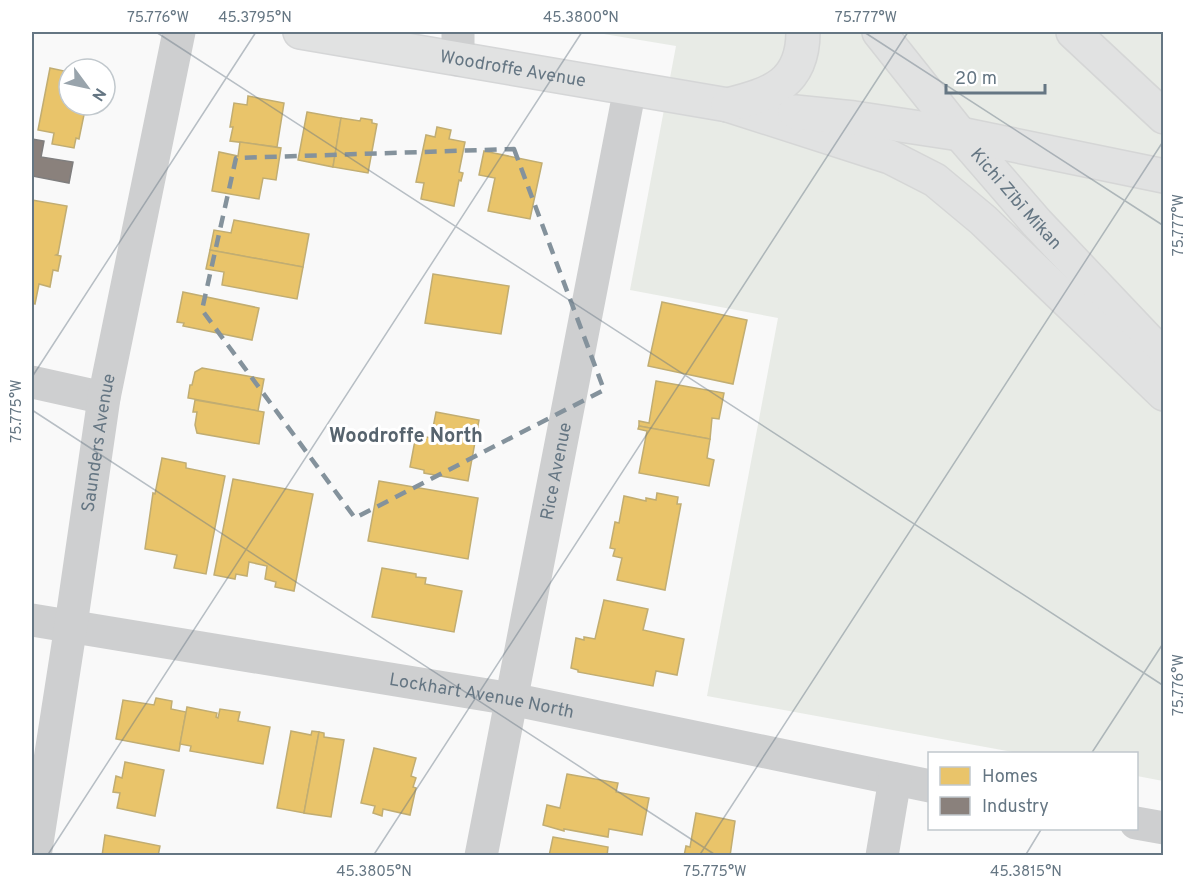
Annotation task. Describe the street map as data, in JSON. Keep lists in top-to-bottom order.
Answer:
{
  "streets": {
    "main road": ["Woodroffe Avenue", "Kichi Zībī Mīkan"],
    "street": ["Saunders Avenue", "Rice Avenue", "Lockhart Avenue North"]
  },
  "crossings": [
    ["Woodroffe Avenue", "Rice Avenue"],
    ["Saunders Avenue", "Lockhart Avenue North"],
    ["Rice Avenue", "Lockhart Avenue North"]
  ],
  "districts": ["Woodroffe North"],
  "legend": ["Homes", "Industry"],
  "scale_bar": "20 m",
  "north": "bottom right",
  "coordinates": [
    "75.776°W",
    "45.3795°N",
    "45.3800°N",
    "75.777°W",
    "75.775°W",
    "45.3805°N",
    "45.3815°N"
  ]
}
